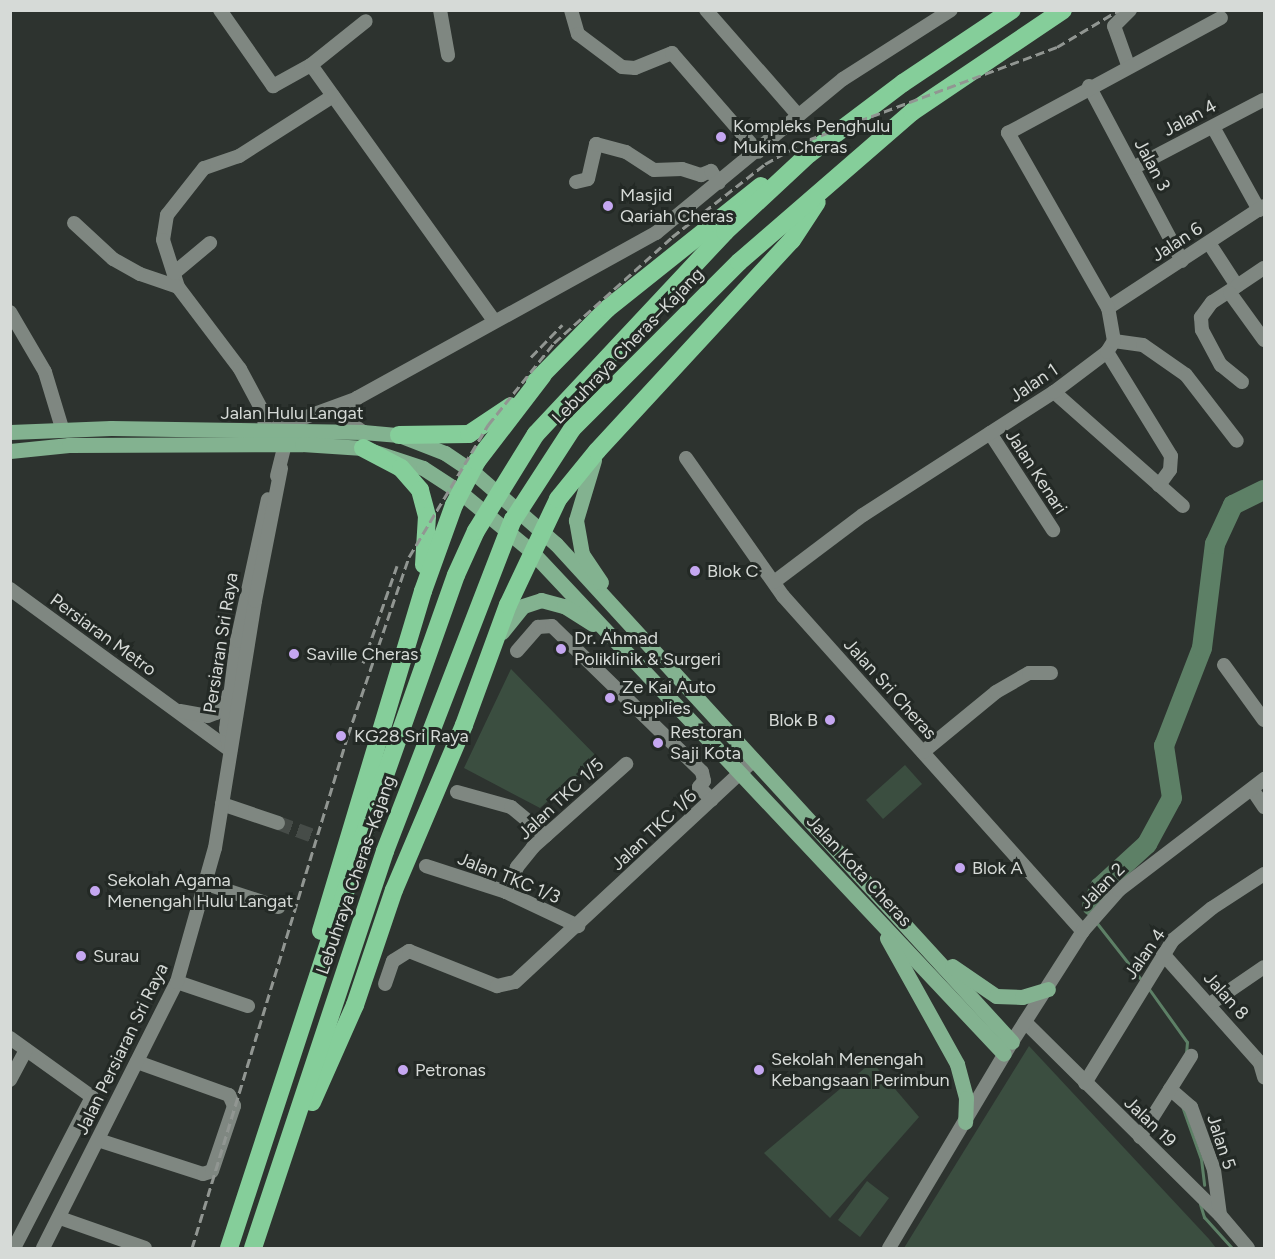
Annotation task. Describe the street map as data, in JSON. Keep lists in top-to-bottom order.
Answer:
{
  "streets": {
    "highway": ["Lebuhraya Cheras–Kajang"],
    "main road": ["Jalan Hulu Langat", "Jalan Kota Cheras"],
    "street": [
      "Jalan 4",
      "Jalan 3",
      "Jalan 6",
      "Jalan 1",
      "Jalan Kenari",
      "Persiaran Metro",
      "Persiaran Sri Raya",
      "Jalan Sri Cheras",
      "Jalan TKC 1/5",
      "Jalan TKC 1/6",
      "Jalan TKC 1/3",
      "Jalan 2",
      "Jalan 8",
      "Jalan Persiaran Sri Raya",
      "Jalan 19",
      "Jalan 5"
    ]
  },
  "crossings": [
    ["Jalan 4", "Jalan 3"],
    ["Jalan 4", "Jalan 8"],
    ["Jalan 4", "Jalan 19"],
    ["Jalan 3", "Jalan 6"],
    ["Jalan 1", "Jalan Kenari"],
    ["Jalan 1", "Jalan Sri Cheras"],
    ["Jalan Hulu Langat", "Persiaran Sri Raya"],
    ["Jalan Hulu Langat", "Jalan Kota Cheras"],
    ["Persiaran Metro", "Persiaran Sri Raya"],
    ["Persiaran Metro", "Jalan Persiaran Sri Raya"],
    ["Persiaran Sri Raya", "Jalan Persiaran Sri Raya"],
    ["Jalan Sri Cheras", "Jalan 2"],
    ["Jalan TKC 1/5", "Jalan TKC 1/3"],
    ["Jalan TKC 1/6", "Jalan Kota Cheras"],
    ["Jalan TKC 1/6", "Jalan TKC 1/3"],
    ["Jalan Kota Cheras", "Jalan 2"],
    ["Jalan 2", "Jalan 19"],
    ["Jalan 19", "Jalan 5"]
  ],
  "places": [
    "Kompleks Penghulu Mukim Cheras",
    "Masjid Qariah Cheras",
    "Blok C",
    "Dr. Ahmad Poliklinik & Surgeri",
    "Saville Cheras",
    "Ze Kai Auto Supplies",
    "Blok B",
    "KG28 Sri Raya",
    "Restoran Saji Kota",
    "Blok A",
    "Sekolah Agama Menengah Hulu Langat",
    "Surau",
    "Petronas",
    "Sekolah Menengah Kebangsaan Perimbun"
  ]
}
